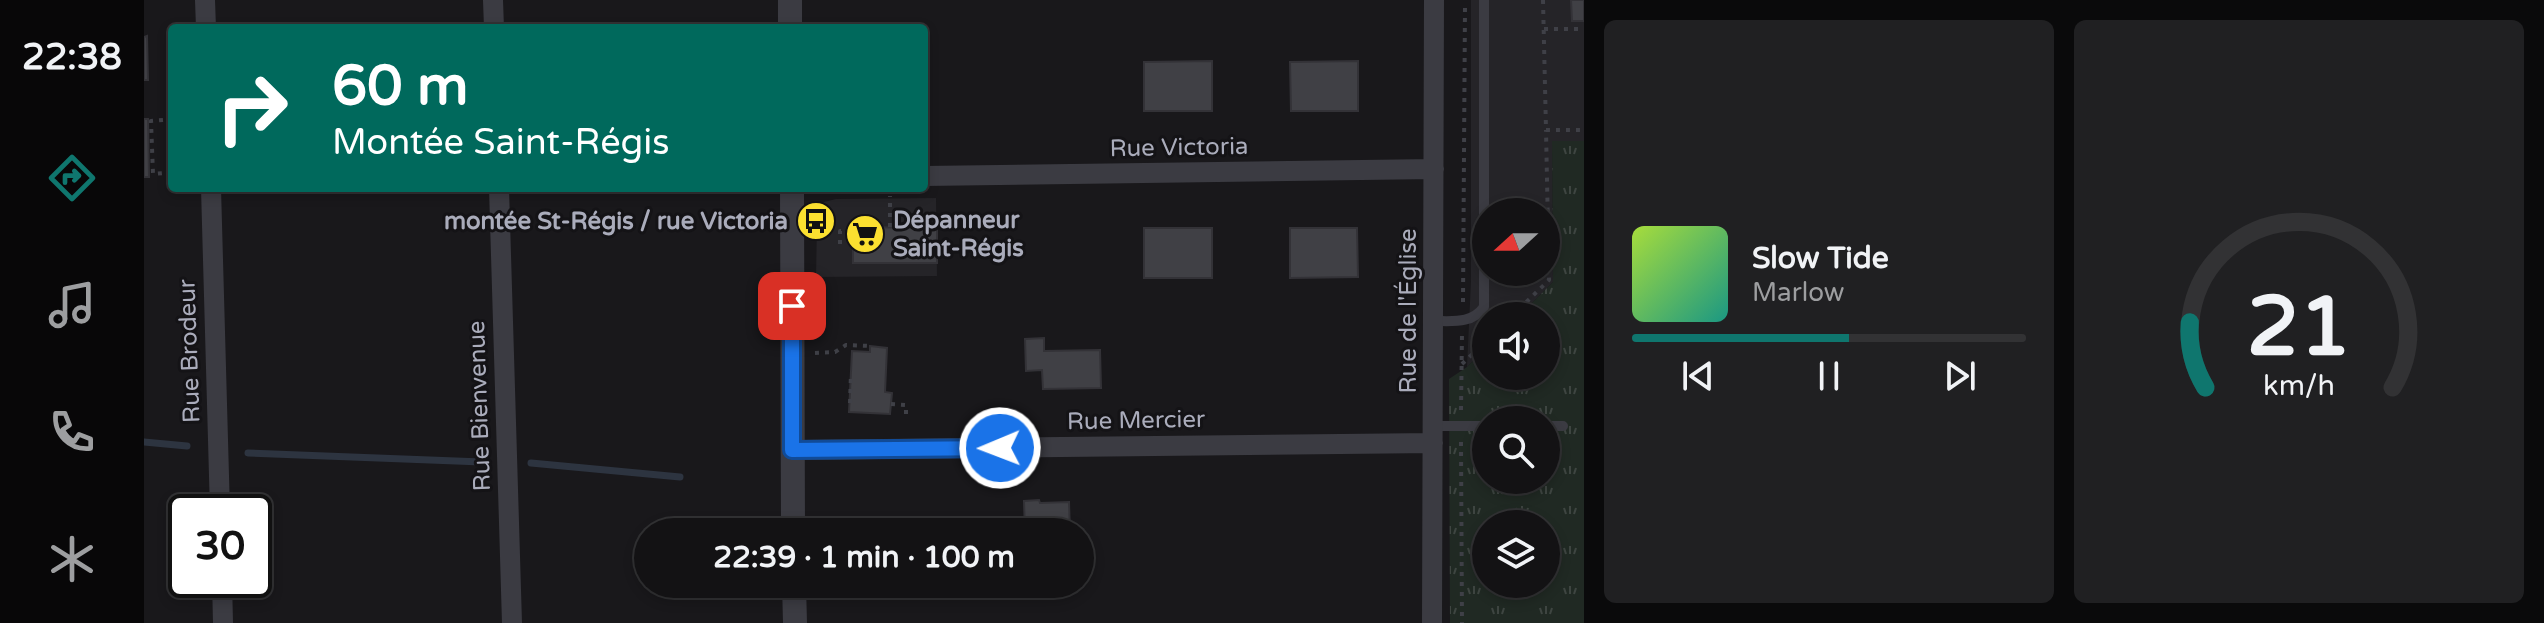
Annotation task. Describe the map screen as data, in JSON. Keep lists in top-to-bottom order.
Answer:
{
  "streets": {
    "street": [
      "Rue Victoria",
      "Rue de l'Église",
      "Rue Brodeur",
      "Rue Bienvenue",
      "Rue Mercier"
    ]
  },
  "crossings": [
    ["Rue Victoria", "Rue de l'Église"],
    ["Rue de l'Église", "Rue Mercier"]
  ],
  "places": {
    "bus stop": ["montée St-Régis / rue Victoria"],
    "supermarket": ["Dépanneur Saint-Régis"]
  },
  "north": "left",
  "page": {
    "tabs": "22:38",
    "turn": ["60 m", "Montée Saint-Régis"],
    "song": ["Slow Tide", "Marlow"],
    "limit": "30",
    "trip": "22:39 · 1 min · 100 m",
    "gauge": ["21", "km/h"]
  }
}
